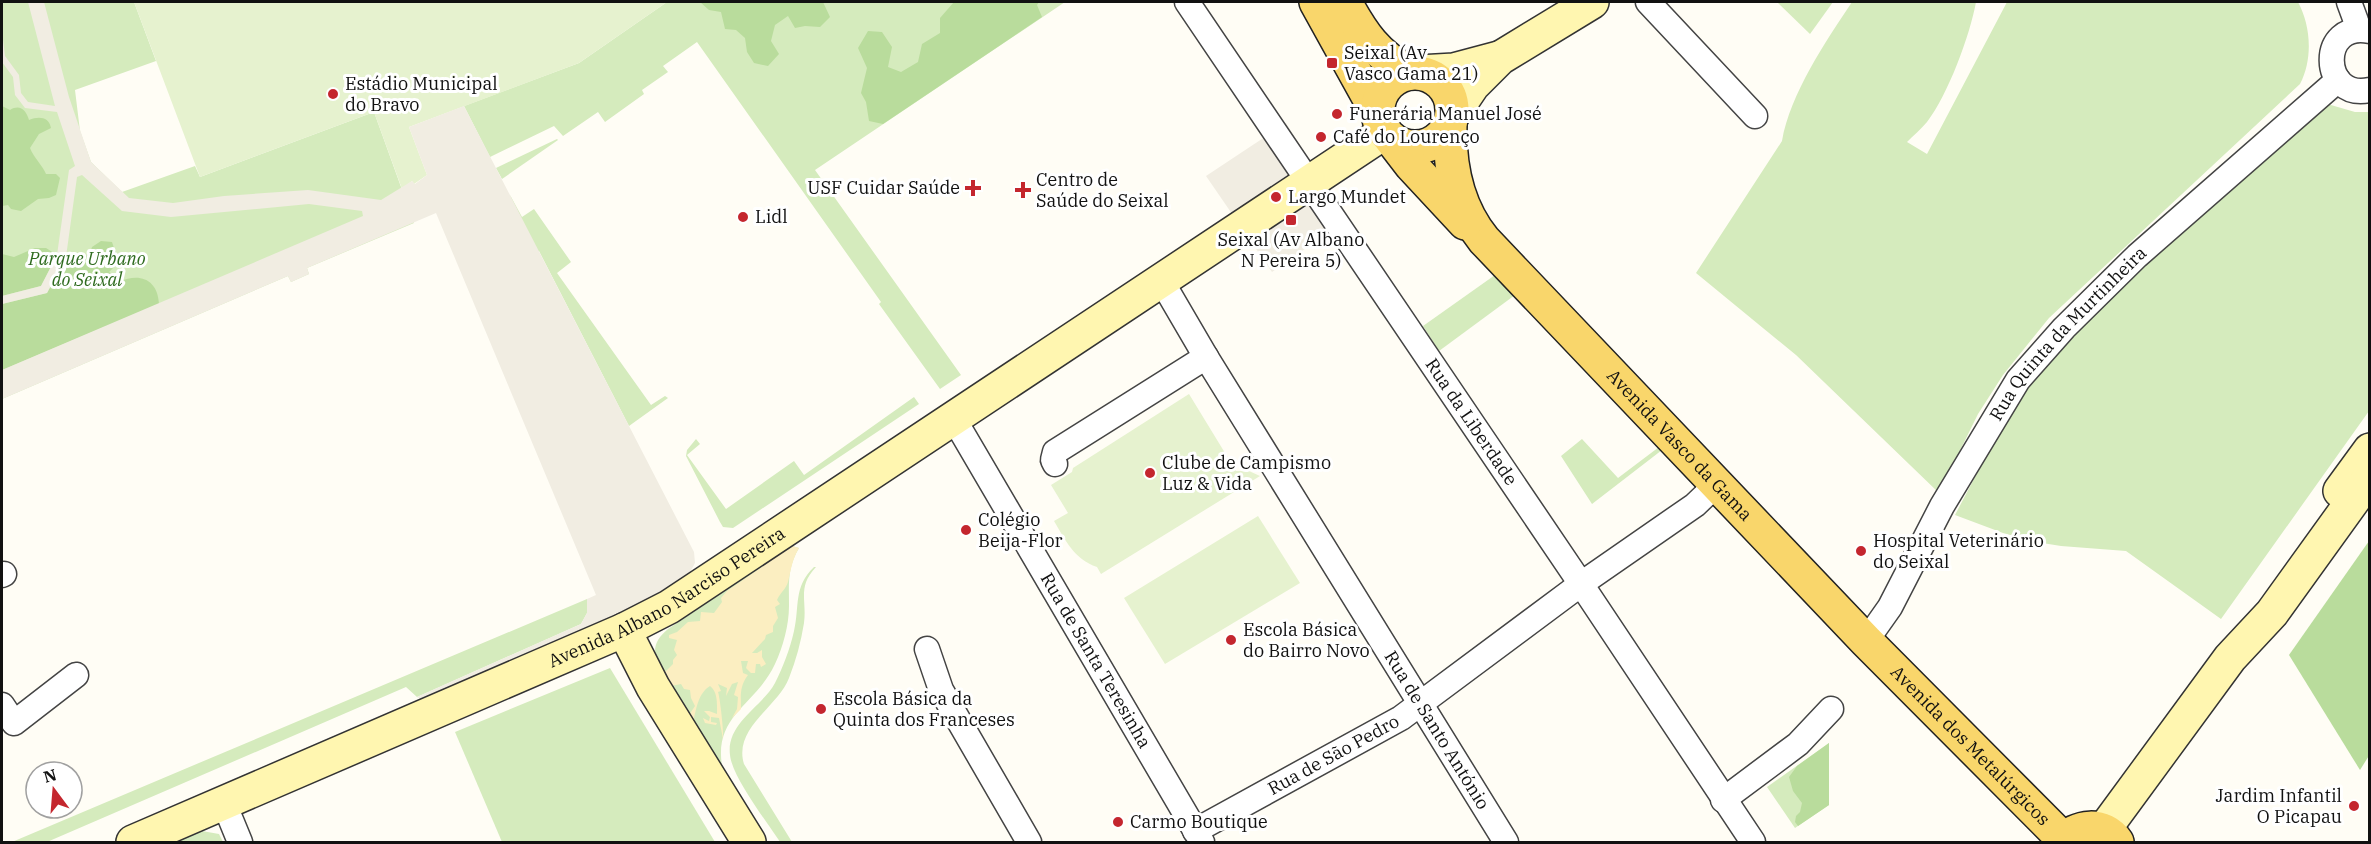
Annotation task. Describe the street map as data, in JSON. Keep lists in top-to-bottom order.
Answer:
{
  "streets": {
    "main road": ["Avenida Vasco da Gama", "Avenida dos Metalúrgicos"],
    "street": [
      "Rua Quinta da Murtinheira",
      "Rua da Liberdade",
      "Avenida Albano Narciso Pereira",
      "Rua de Santa Teresinha",
      "Rua de Santo António",
      "Rua de São Pedro"
    ]
  },
  "crossings": [
    ["Rua Quinta da Murtinheira", "Avenida Vasco da Gama"],
    ["Rua Quinta da Murtinheira", "Avenida dos Metalúrgicos"],
    ["Rua da Liberdade", "Avenida Albano Narciso Pereira"],
    ["Rua da Liberdade", "Rua de São Pedro"],
    ["Avenida Vasco da Gama", "Avenida Albano Narciso Pereira"],
    ["Avenida Vasco da Gama", "Avenida dos Metalúrgicos"],
    ["Avenida Vasco da Gama", "Rua de São Pedro"],
    ["Avenida Albano Narciso Pereira", "Rua de Santa Teresinha"],
    ["Avenida Albano Narciso Pereira", "Rua de Santo António"],
    ["Rua de Santa Teresinha", "Rua de São Pedro"],
    ["Rua de Santo António", "Rua de São Pedro"]
  ],
  "parks": ["Parque Urbano do Seixal"],
  "places": {
    "transit": ["Seixal (Av Vasco Gama 21)", "Seixal (Av Albano N Pereira 5)"],
    "other": [
      "Estádio Municipal do Bravo",
      "Funerária Manuel José",
      "Café do Lourenço",
      "Largo Mundet",
      "Lidl",
      "Clube de Campismo Luz & Vida",
      "Colégio Beija-Flor",
      "Hospital Veterinário do Seixal",
      "Escola Básica do Bairro Novo",
      "Escola Básica da Quinta dos Franceses",
      "Jardim Infantil O Picapau",
      "Carmo Boutique"
    ],
    "health": ["USF Cuidar Saúde", "Centro de Saúde do Seixal"]
  },
  "north": "top"
}
